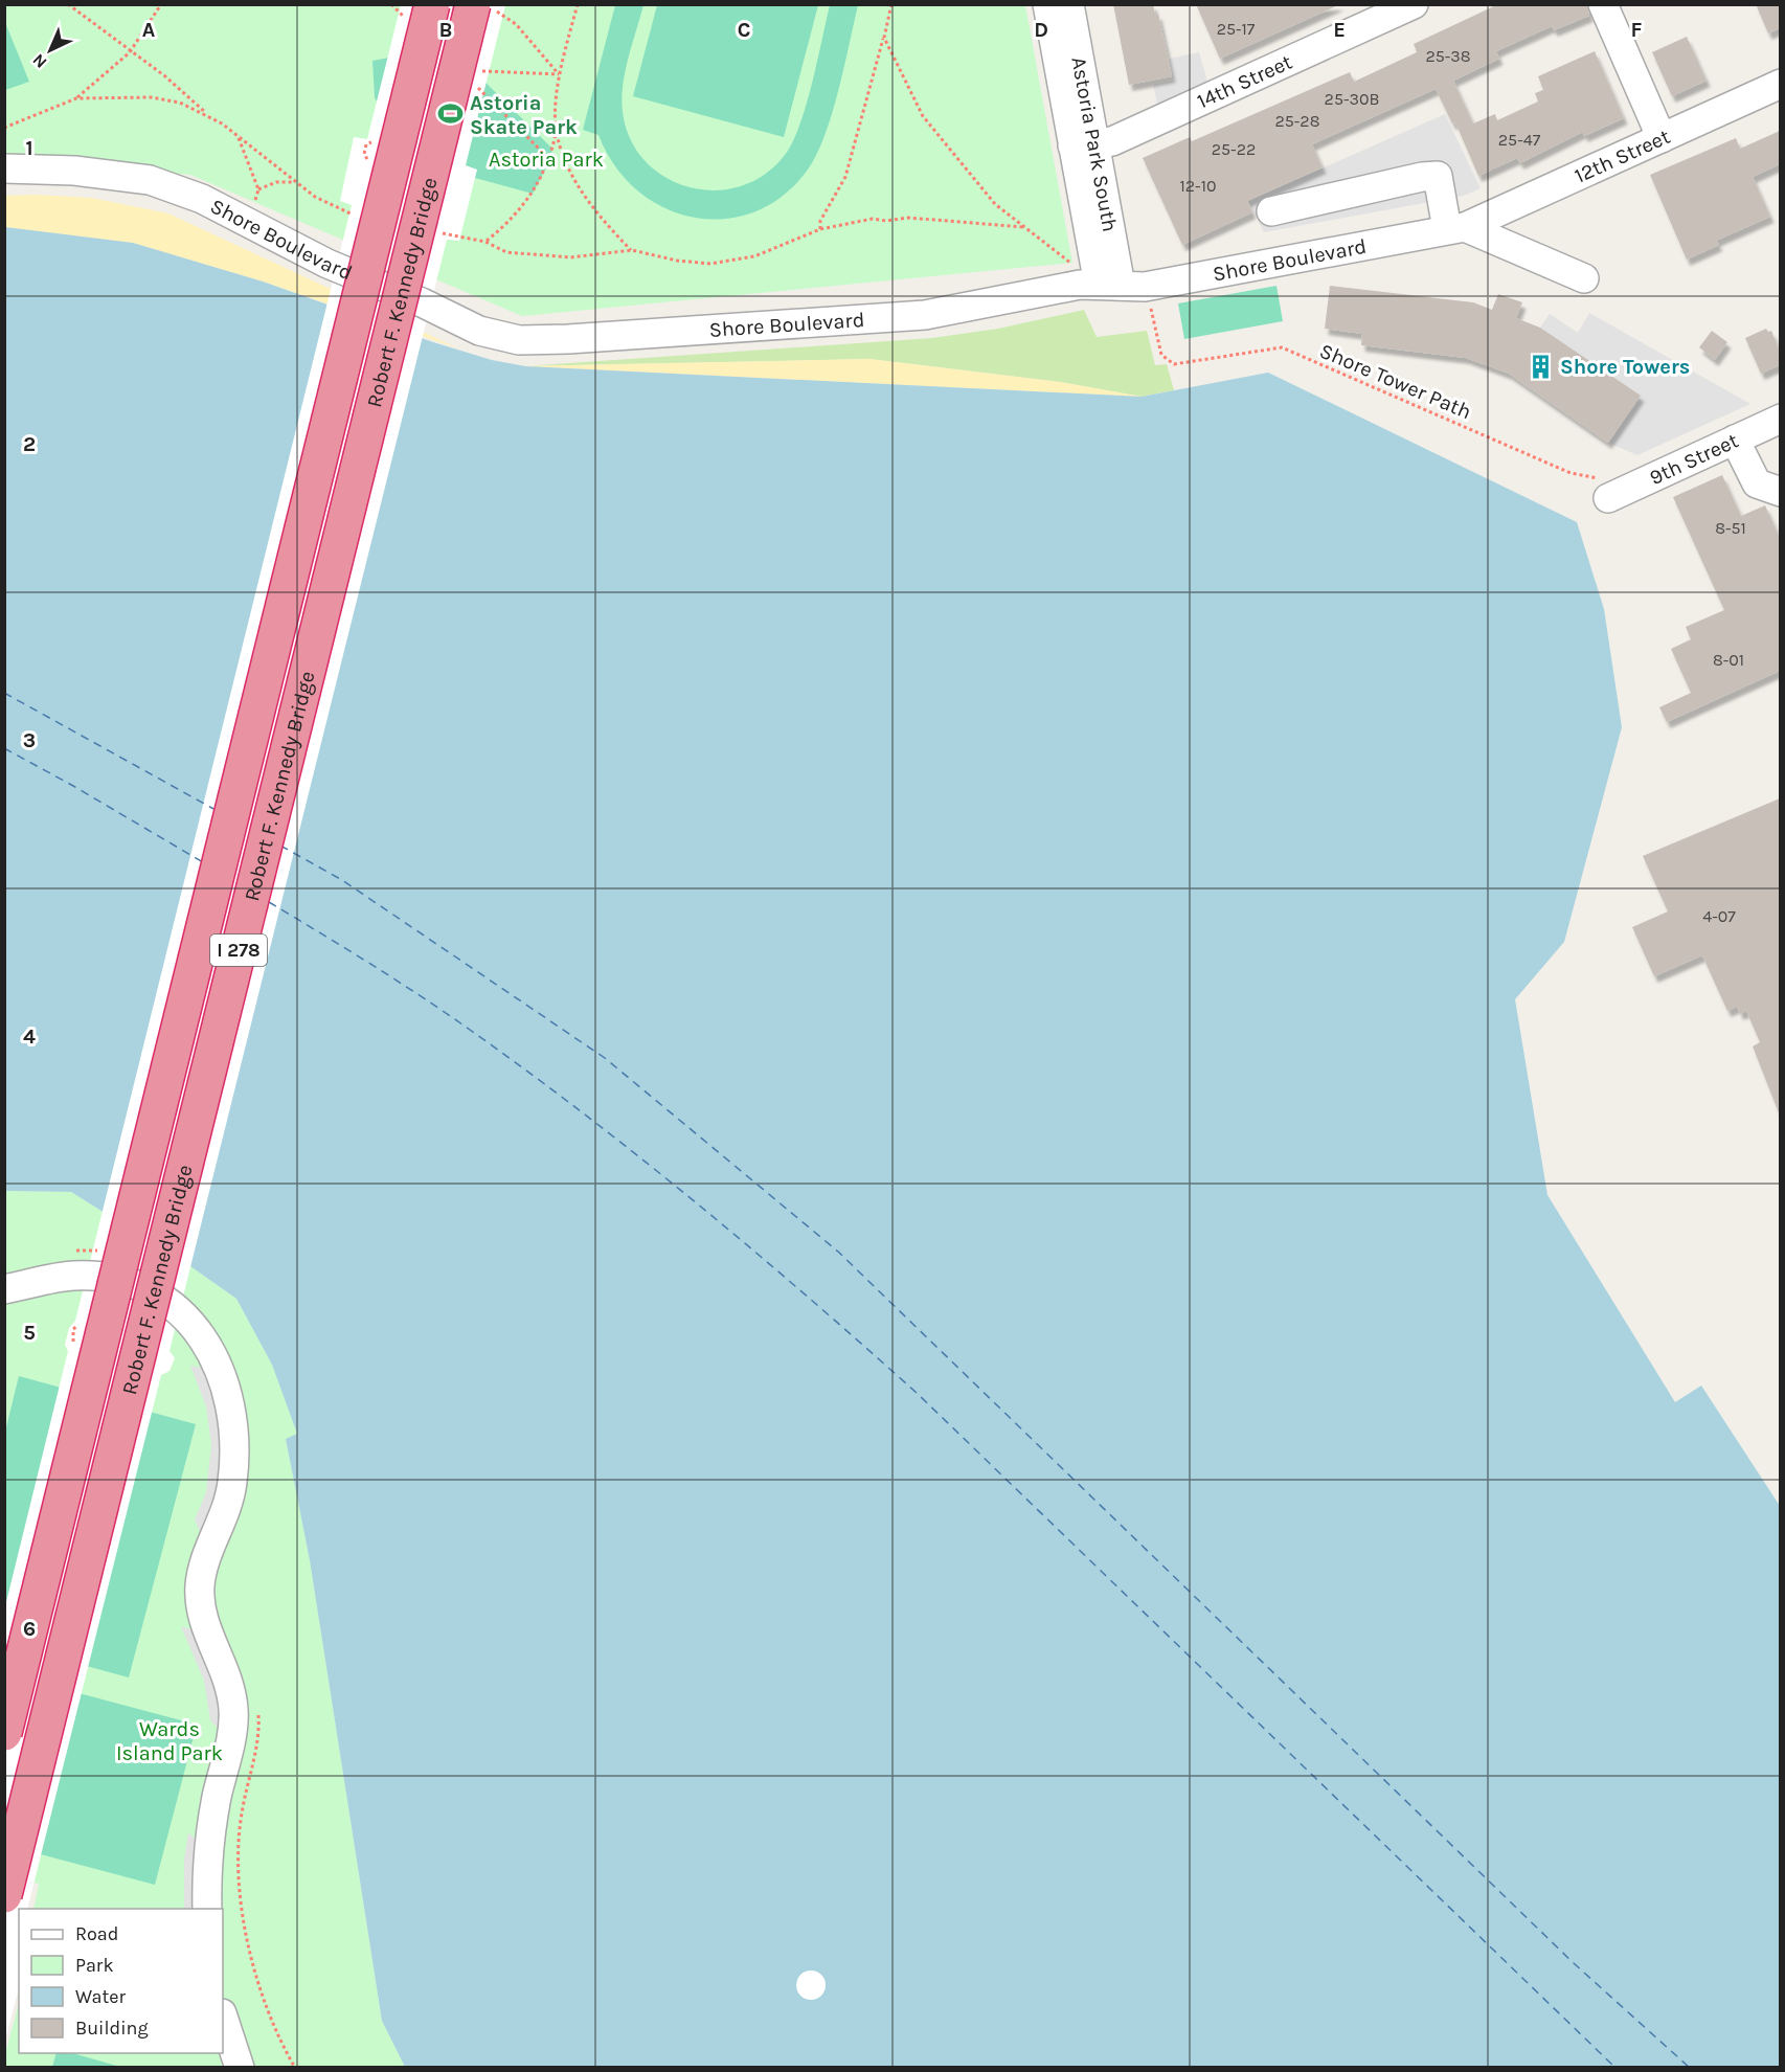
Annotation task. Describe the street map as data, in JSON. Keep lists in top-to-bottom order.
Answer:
{
  "streets": {
    "highway": ["Robert F. Kennedy Bridge", "I 278"],
    "street": [
      "14th Street",
      "Astoria Park South",
      "12th Street",
      "Shore Boulevard",
      "9th Street"
    ],
    "path": ["Shore Tower Path"]
  },
  "crossings": [
    ["14th Street", "Astoria Park South"],
    ["Astoria Park South", "Shore Boulevard"],
    ["12th Street", "Shore Boulevard"],
    ["Shore Tower Path", "9th Street"]
  ],
  "parks": ["Astoria Park", "Wards Island Park"],
  "places": {
    "sports": ["Astoria Skate Park"],
    "building": ["Shore Towers"]
  },
  "house_numbers": [
    "25-17",
    "25-38",
    "25-30B",
    "25-28",
    "25-47",
    "25-22",
    "12-10",
    "8-51",
    "8-01",
    "4-07"
  ],
  "legend": [
    "Road",
    "Park",
    "Water",
    "Building"
  ],
  "north": "bottom left",
  "grid": {
    "columns": [
      "A",
      "B",
      "C",
      "D",
      "E",
      "F"
    ],
    "rows": [
      "1",
      "2",
      "3",
      "4",
      "5",
      "6"
    ]
  }
}
